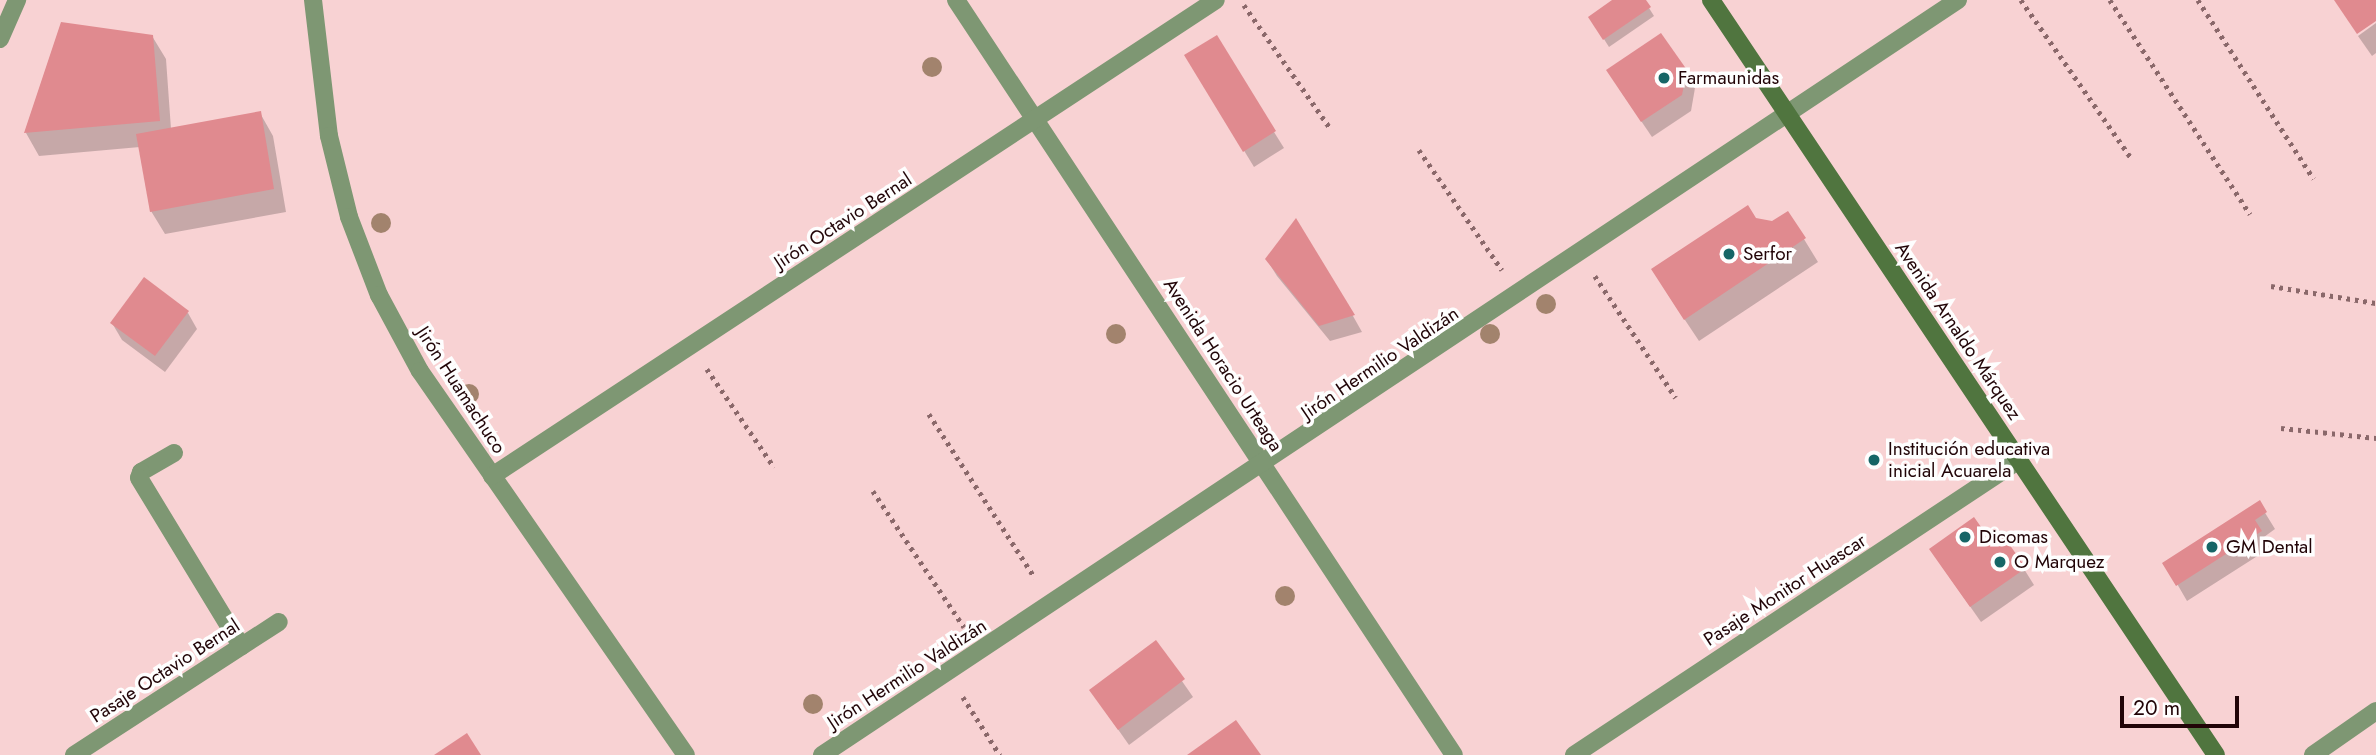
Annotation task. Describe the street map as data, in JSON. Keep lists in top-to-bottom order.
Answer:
{
  "streets": {
    "street": [
      "Jirón Octavio Bernal",
      "Avenida Arnaldo Márquez",
      "Jirón Hermilio Valdizán",
      "Avenida Horacio Urteaga",
      "Jirón Huamachuco",
      "Pasaje Monitor Huascar",
      "Pasaje Octavio Bernal"
    ]
  },
  "crossings": [
    ["Jirón Octavio Bernal", "Avenida Horacio Urteaga"],
    ["Jirón Octavio Bernal", "Jirón Huamachuco"],
    ["Avenida Arnaldo Márquez", "Jirón Hermilio Valdizán"],
    ["Avenida Arnaldo Márquez", "Pasaje Monitor Huascar"],
    ["Jirón Hermilio Valdizán", "Avenida Horacio Urteaga"]
  ],
  "places": [
    "Farmaunidas",
    "Serfor",
    "Institución educativa inicial Acuarela",
    "Dicomas",
    "GM Dental",
    "O Marquez"
  ],
  "scale_bar": "20 m"
}
